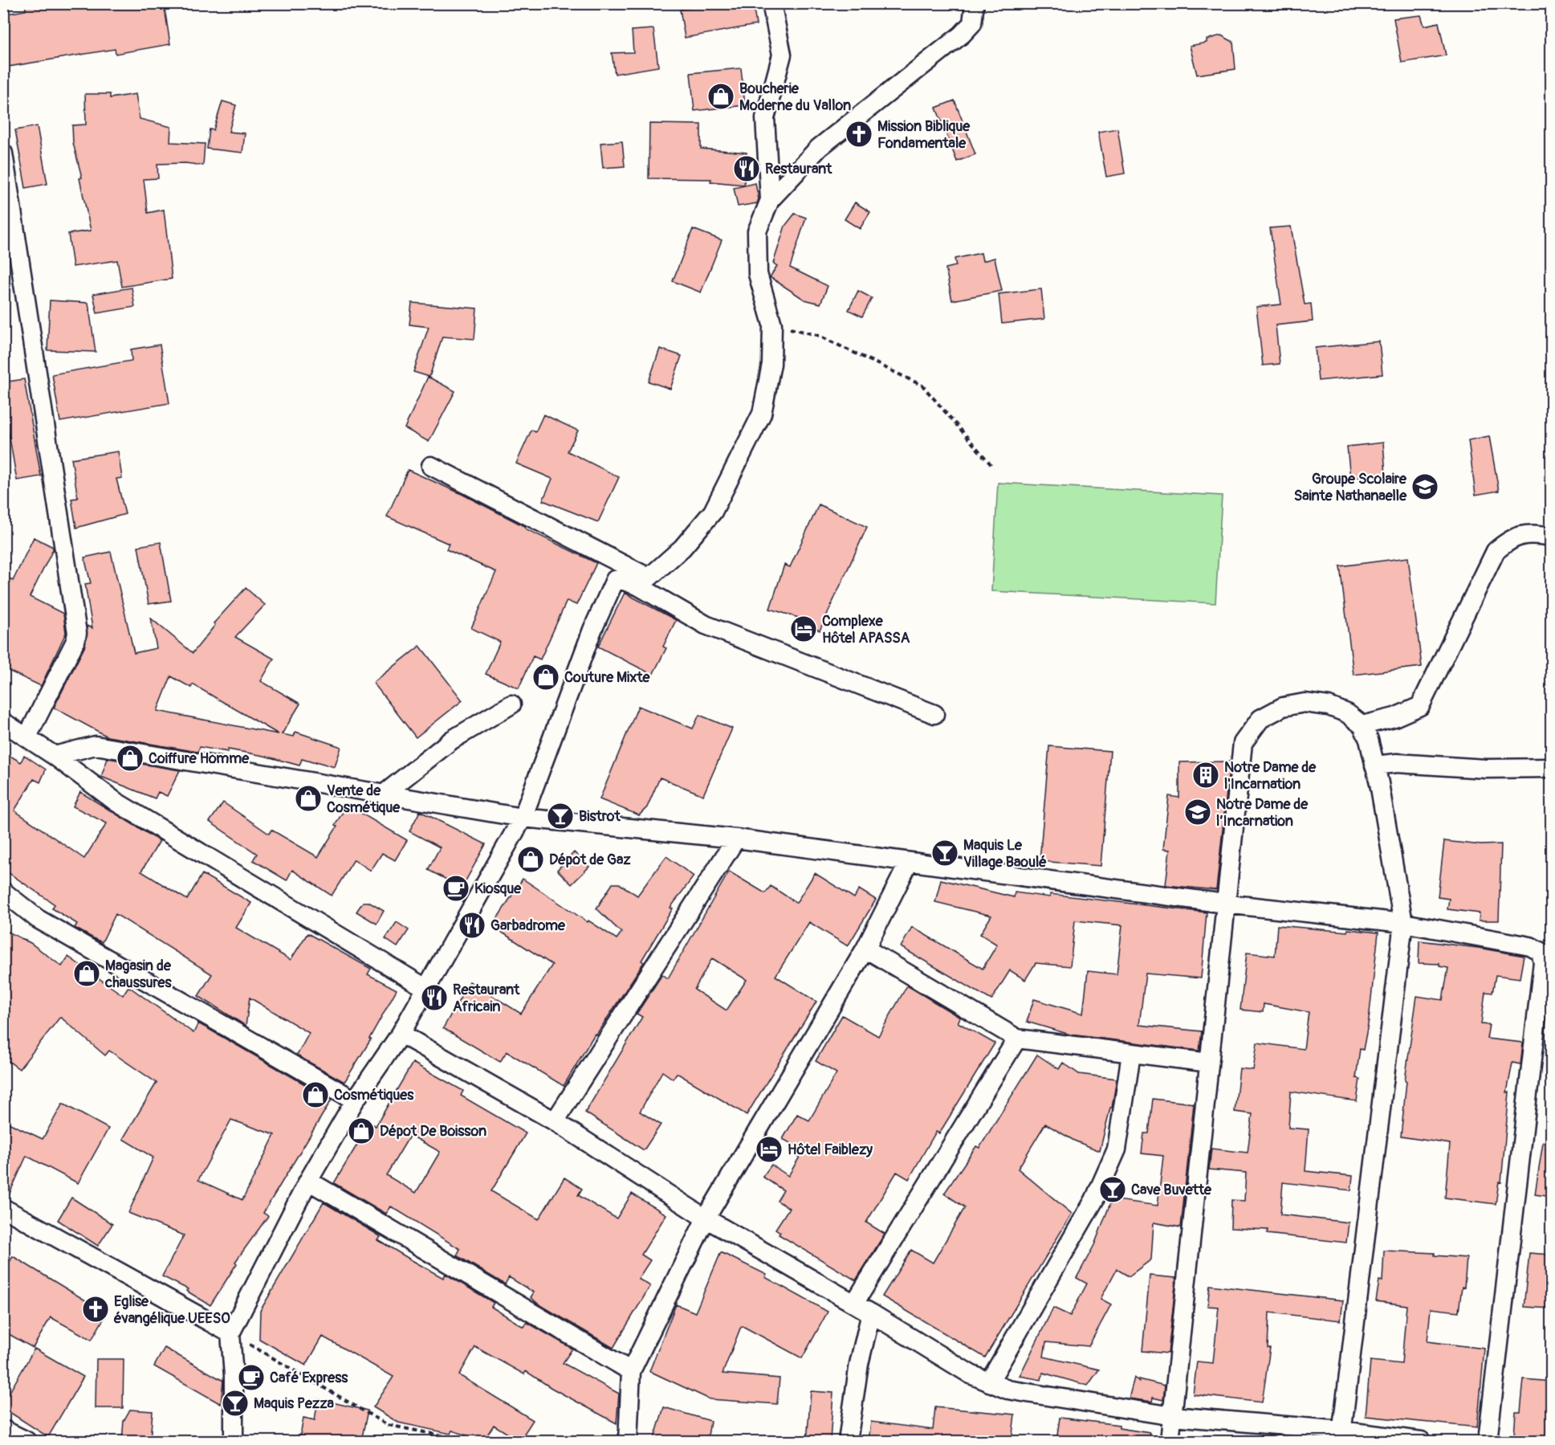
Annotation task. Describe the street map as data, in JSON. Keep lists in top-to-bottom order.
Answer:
{
  "places": {
    "shop": [
      "Boucherie Moderne du Vallon",
      "Couture Mixte",
      "Coiffure Homme",
      "Vente de Cosmétique",
      "Dépot de Gaz",
      "Magasin de chaussures",
      "Cosmétiques",
      "Dépot De Boisson"
    ],
    "church": ["Mission Biblique Fondamentale", "Eglise évangélique UEESO"],
    "restaurant": ["Restaurant", "Garbadrome", "Restaurant Africain"],
    "school or university": ["Groupe Scolaire Sainte Nathanaelle", "Notre Dame de l’Incarnation"],
    "hotel": ["Complexe Hôtel APASSA", "Hôtel Faiblezy"],
    "building": ["Notre Dame de l'Incarnation"],
    "bar": [
      "Bistrot",
      "Maquis Le Village Baoulé",
      "Cave Buvette",
      "Maquis Pezza"
    ],
    "cafe": ["Kiosque", "Café Express"]
  }
}
